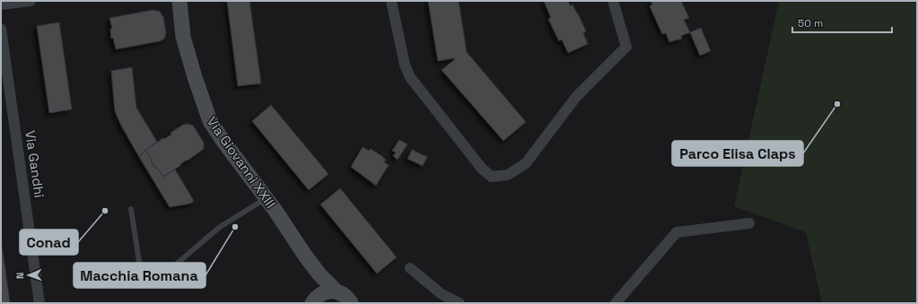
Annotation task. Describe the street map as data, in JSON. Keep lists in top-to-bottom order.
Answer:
{
  "streets": {
    "main road": ["Via Giovanni XXIII"],
    "street": ["Via Gandhi"]
  },
  "places": ["Parco Elisa Claps", "Conad", "Macchia Romana"],
  "scale_bar": "50 m",
  "north": "left"
}
